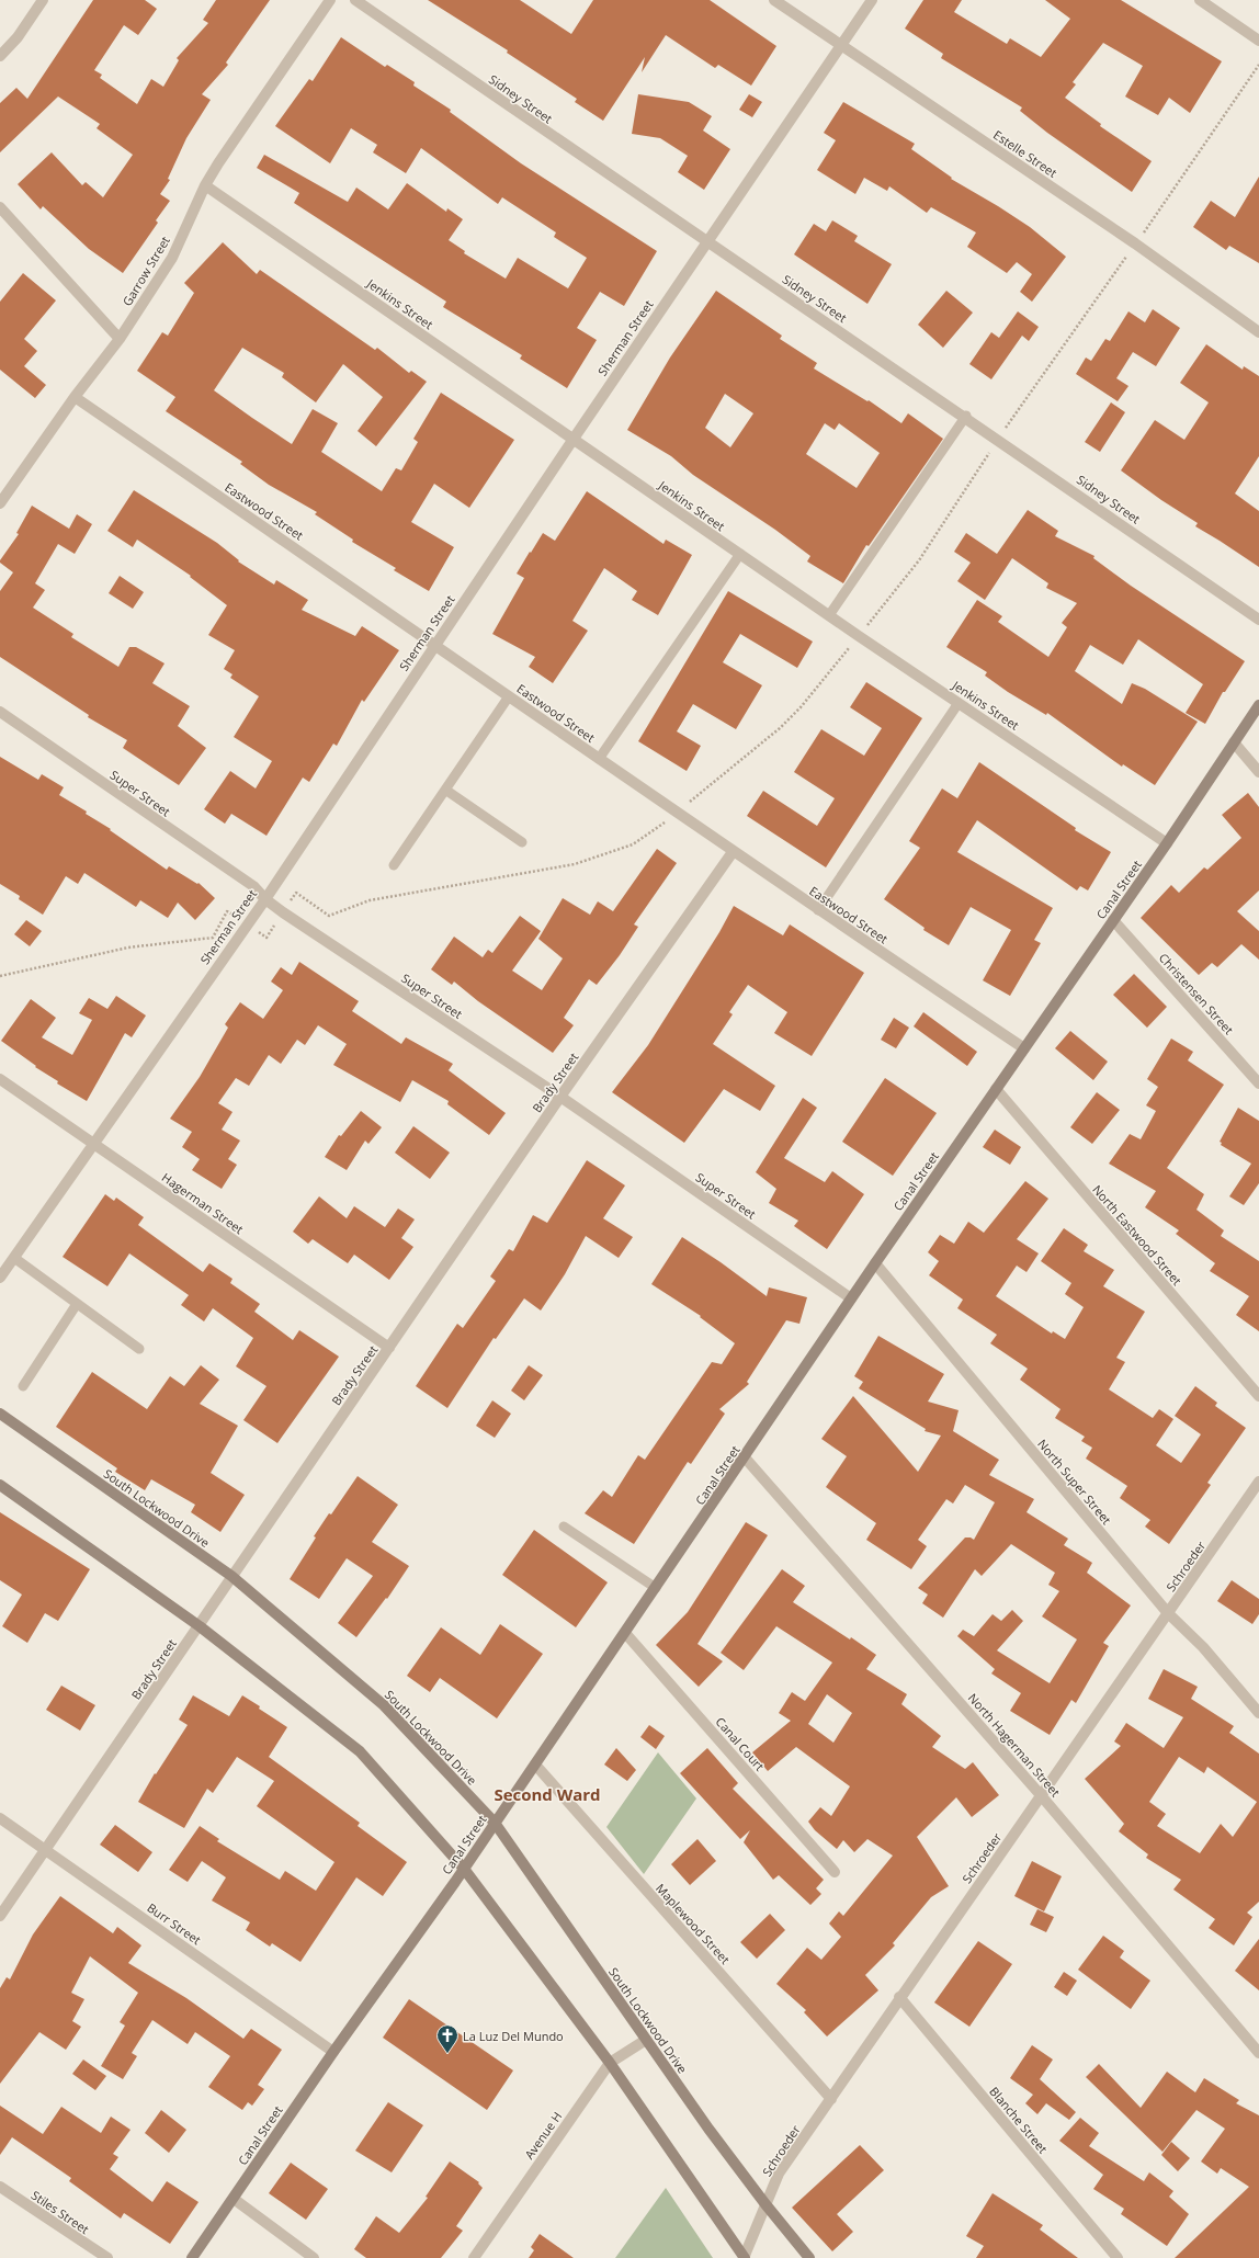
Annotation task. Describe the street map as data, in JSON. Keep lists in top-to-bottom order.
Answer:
{
  "streets": {
    "main road": ["Canal Street", "South Lockwood Drive"],
    "street": [
      "Sidney Street",
      "Estelle Street",
      "Garrow Street",
      "Jenkins Street",
      "Sherman Street",
      "Eastwood Street",
      "Super Street",
      "Christensen Street",
      "Brady Street",
      "Hagerman Street",
      "North Eastwood Street",
      "North Super Street",
      "Schroeder",
      "Canal Court",
      "North Hagerman Street",
      "Burr Street",
      "Maplewood Street",
      "Blanche Street",
      "Avenue H",
      "Stiles Street"
    ]
  },
  "crossings": [
    ["Sidney Street", "Sherman Street"],
    ["Estelle Street", "Sherman Street"],
    ["Garrow Street", "Jenkins Street"],
    ["Garrow Street", "Eastwood Street"],
    ["Jenkins Street", "Sherman Street"],
    ["Jenkins Street", "Canal Street"],
    ["Sherman Street", "Eastwood Street"],
    ["Sherman Street", "Super Street"],
    ["Sherman Street", "Hagerman Street"],
    ["Eastwood Street", "Canal Street"],
    ["Eastwood Street", "Brady Street"],
    ["Super Street", "Canal Street"],
    ["Super Street", "Brady Street"],
    ["Canal Street", "Christensen Street"],
    ["Canal Street", "North Eastwood Street"],
    ["Canal Street", "North Super Street"],
    ["Canal Street", "South Lockwood Drive"],
    ["Canal Street", "Canal Court"],
    ["Canal Street", "North Hagerman Street"],
    ["Canal Street", "Burr Street"],
    ["Canal Street", "Maplewood Street"],
    ["Brady Street", "Hagerman Street"],
    ["Brady Street", "South Lockwood Drive"],
    ["Brady Street", "Burr Street"],
    ["North Super Street", "Schroeder"],
    ["South Lockwood Drive", "Schroeder"],
    ["South Lockwood Drive", "Avenue H"],
    ["Schroeder", "North Hagerman Street"],
    ["Schroeder", "Maplewood Street"],
    ["Schroeder", "Blanche Street"]
  ],
  "districts": ["Second Ward"],
  "places": {
    "church": ["La Luz Del Mundo"]
  }
}
